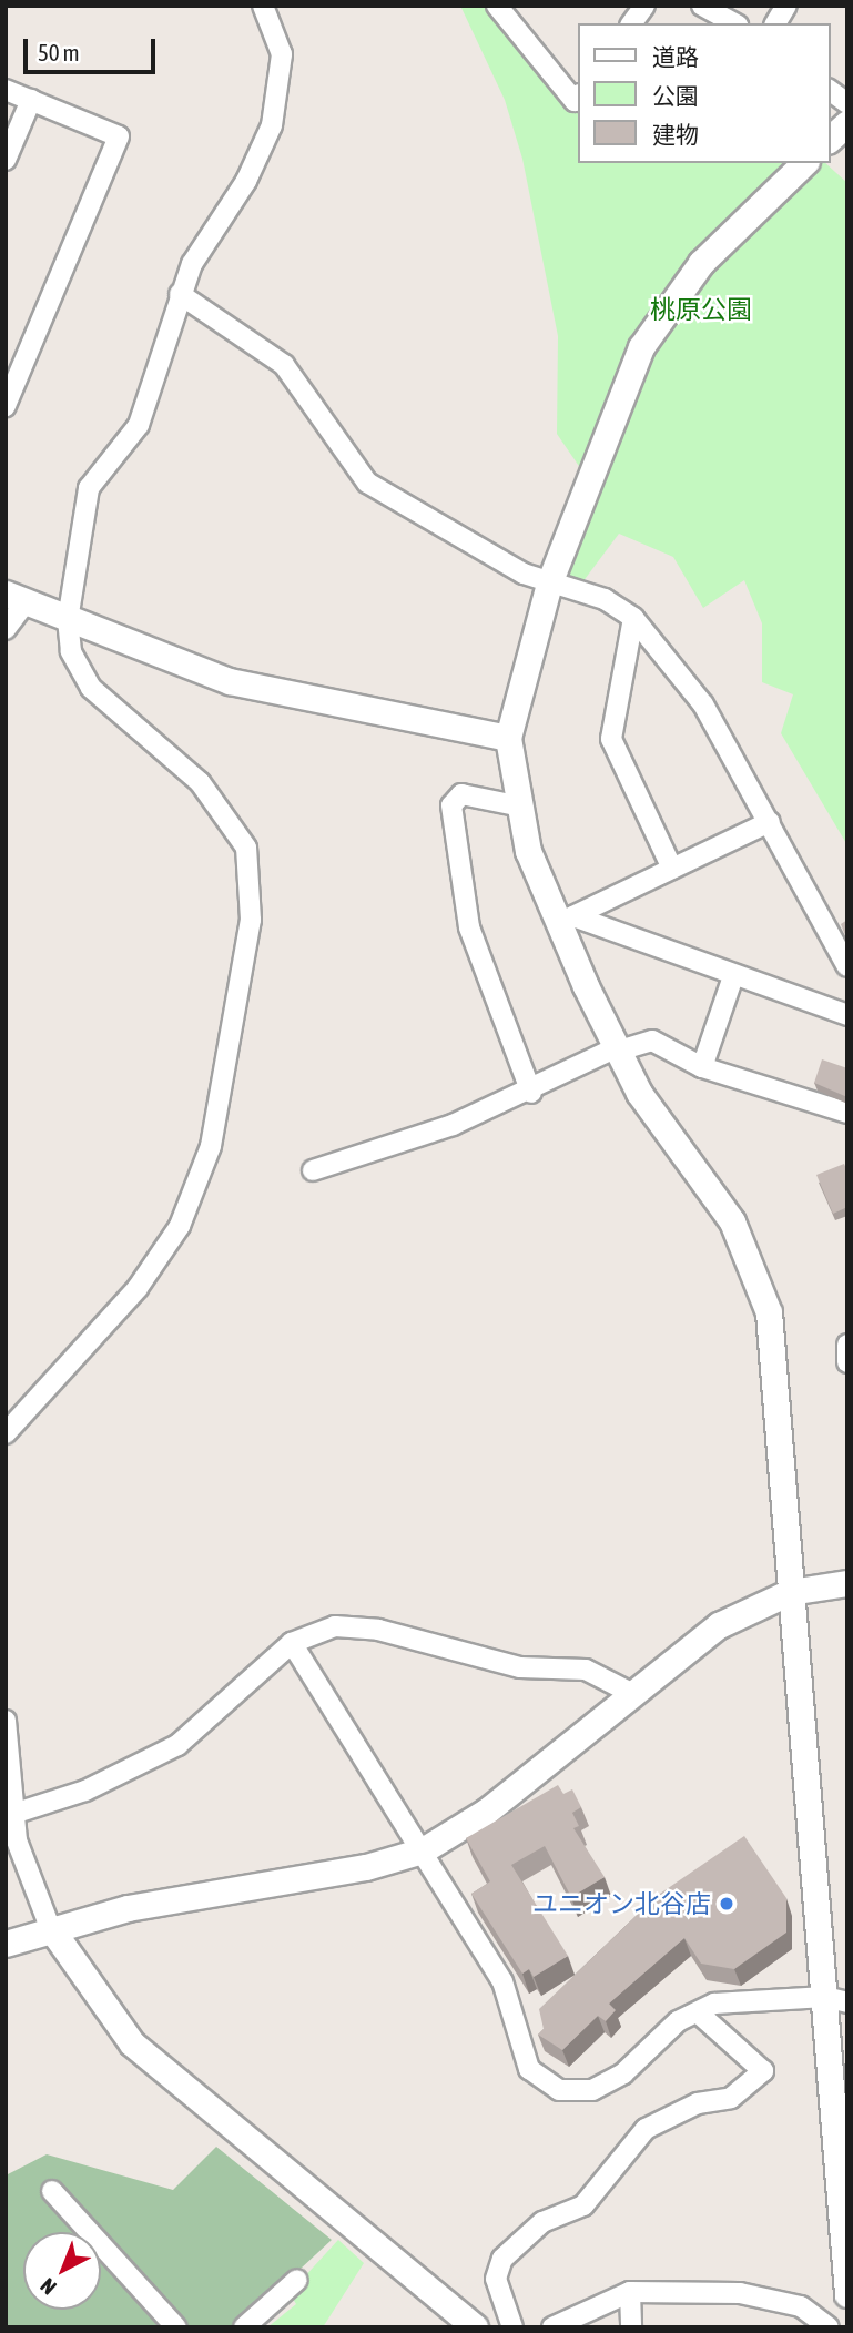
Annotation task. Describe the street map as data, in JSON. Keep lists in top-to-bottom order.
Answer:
{
  "parks": ["桃原公園"],
  "places": ["ユニオン北谷店"],
  "legend": ["道路", "公園", "建物"],
  "scale_bar": "50 m",
  "north": "bottom left"
}
